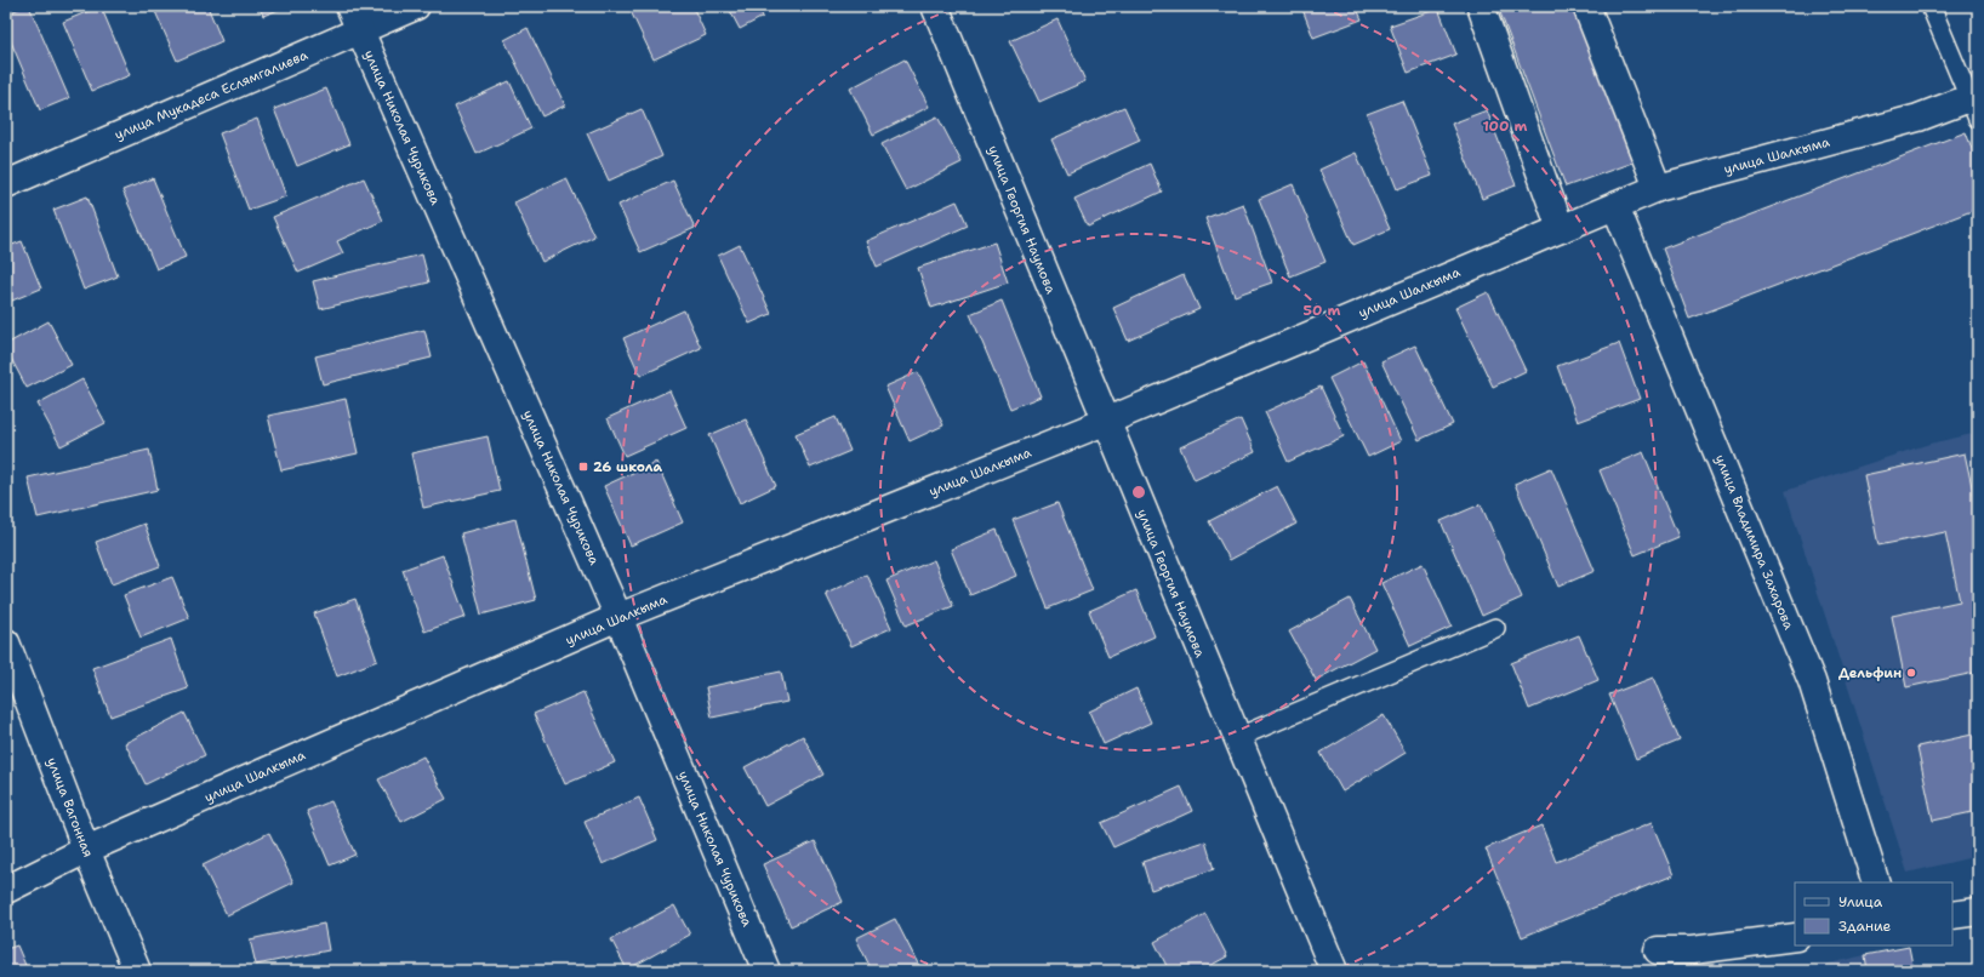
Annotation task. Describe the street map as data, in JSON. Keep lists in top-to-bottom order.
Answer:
{
  "streets": {
    "street": [
      "улица Мукадеса Еслямгалиева",
      "улица Николая Чурикова",
      "улица Шалкыма",
      "улица Георгия Наумова",
      "улица Владимира Захарова",
      "улица Вагонная"
    ]
  },
  "crossings": [
    ["улица Мукадеса Еслямгалиева", "улица Николая Чурикова"],
    ["улица Николая Чурикова", "улица Шалкыма"],
    ["улица Шалкыма", "улица Георгия Наумова"],
    ["улица Шалкыма", "улица Владимира Захарова"],
    ["улица Шалкыма", "улица Вагонная"]
  ],
  "places": {
    "transit": ["26 школа"],
    "other": ["Дельфин"]
  },
  "legend": ["Улица", "Здание"],
  "rings": ["100 m", "50 m"]
}
